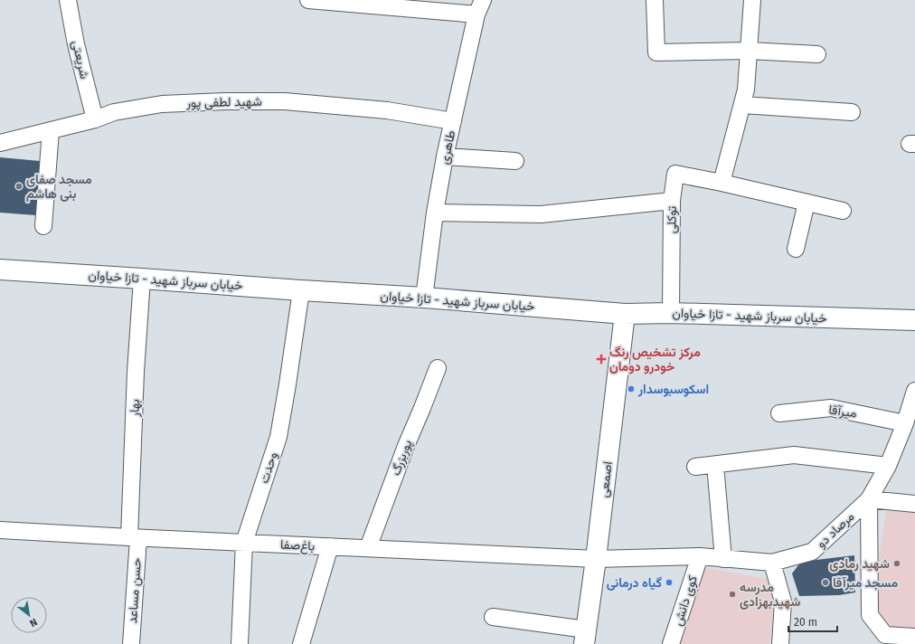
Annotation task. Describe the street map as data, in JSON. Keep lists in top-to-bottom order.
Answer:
{
  "streets": {
    "main road": ["خیابان سرباز شهید - تازا خیاوان", "اصمعی"],
    "street": [
      "شریعتی",
      "شهید لطفی پور",
      "طاهری",
      "توکلی",
      "بهار",
      "میرآقا",
      "پوربزرگ",
      "وحدت",
      "مرصاد دو",
      "باغ‌صفا",
      "حسن مساعد",
      "کوی دانش"
    ]
  },
  "crossings": [
    ["شریعتی", "شهید لطفی پور"],
    ["شهید لطفی پور", "طاهری"],
    ["طاهری", "خیابان سرباز شهید - تازا خیاوان"],
    ["توکلی", "خیابان سرباز شهید - تازا خیاوان"],
    ["خیابان سرباز شهید - تازا خیاوان", "بهار"],
    ["خیابان سرباز شهید - تازا خیاوان", "وحدت"],
    ["خیابان سرباز شهید - تازا خیاوان", "اصمعی"],
    ["بهار", "باغ‌صفا"],
    ["بهار", "حسن مساعد"],
    ["میرآقا", "مرصاد دو"],
    ["پوربزرگ", "باغ‌صفا"],
    ["وحدت", "باغ‌صفا"],
    ["اصمعی", "مرصاد دو"],
    ["اصمعی", "باغ‌صفا"],
    ["مرصاد دو", "باغ‌صفا"],
    ["مرصاد دو", "کوی دانش"],
    ["باغ‌صفا", "حسن مساعد"]
  ],
  "places": {
    "other": [
      "مسجد صفای بنی هاشم",
      "اسکوسبوسدار",
      "شهید رمادی",
      "گیاه درمانی",
      "مسجد میرآقا",
      "مدرسه شهیدبهزادی"
    ],
    "health": ["مرکز تشخیص رنگ خودرو دومان"]
  },
  "scale_bar": "20 m",
  "north": "bottom right"
}
